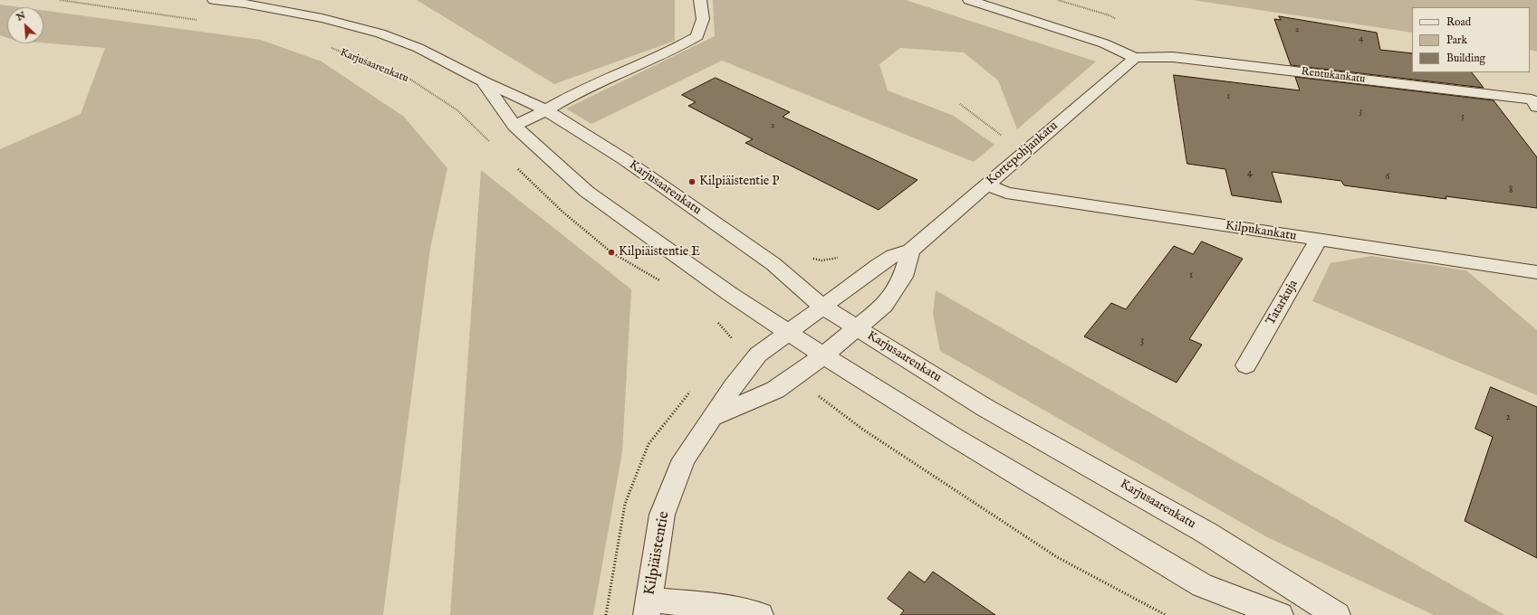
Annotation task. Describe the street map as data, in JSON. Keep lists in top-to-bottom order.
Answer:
{
  "streets": {
    "street": [
      "Karjusaarenkatu",
      "Rentukankatu",
      "Kortepohjankatu",
      "Kilpukankatu",
      "Tatarkuja",
      "Kilpiäistentie"
    ]
  },
  "crossings": [
    ["Karjusaarenkatu", "Kortepohjankatu"],
    ["Karjusaarenkatu", "Kilpiäistentie"],
    ["Rentukankatu", "Kortepohjankatu"],
    ["Kortepohjankatu", "Kilpukankatu"],
    ["Kortepohjankatu", "Kilpiäistentie"],
    ["Kilpukankatu", "Tatarkuja"]
  ],
  "places": ["Kilpiäistentie P", "Kilpiäistentie E"],
  "house_numbers": [
    "2",
    "4",
    "1",
    "3",
    "5",
    "2",
    "4",
    "6",
    "8",
    "1",
    "3",
    "2"
  ],
  "legend": ["Road", "Park", "Building"],
  "north": "top left"
}
